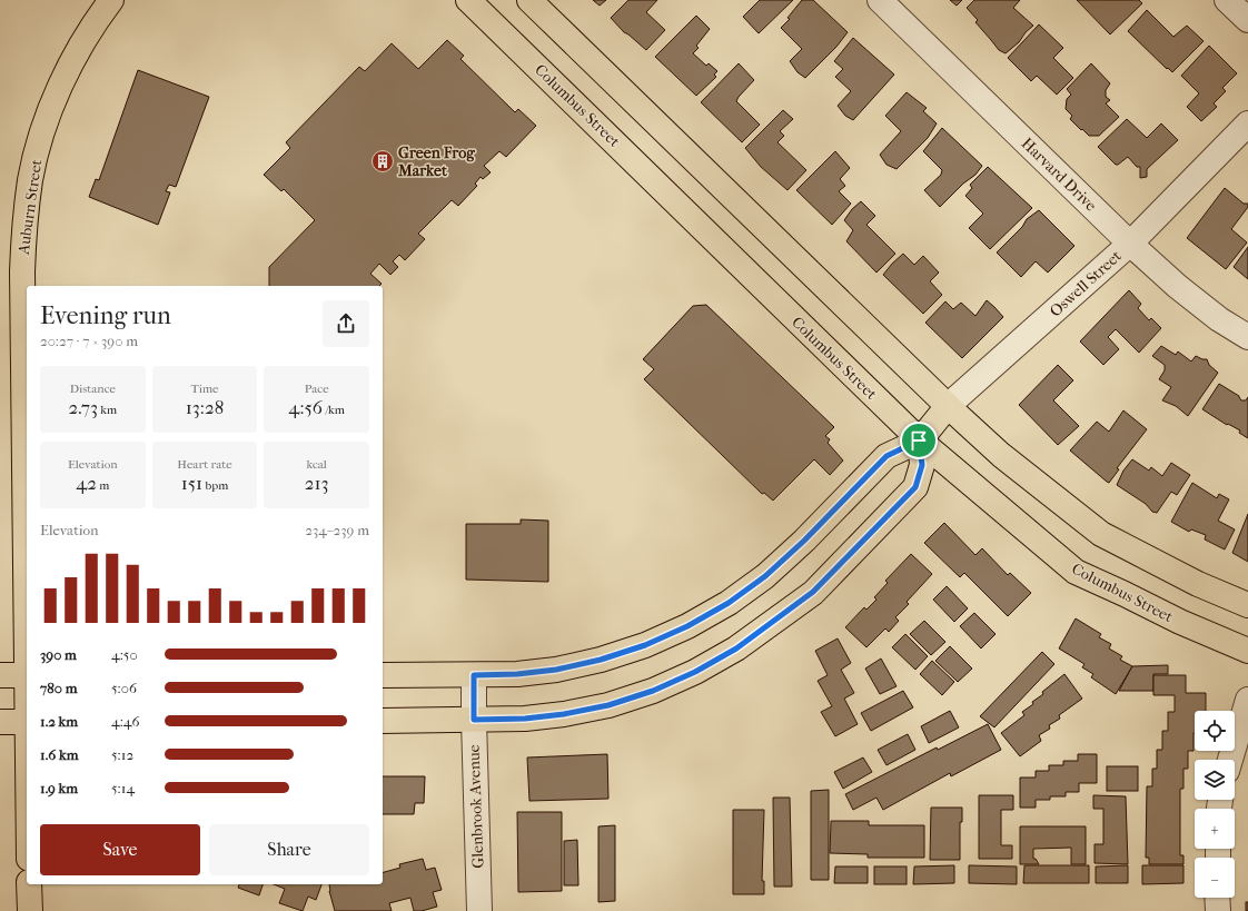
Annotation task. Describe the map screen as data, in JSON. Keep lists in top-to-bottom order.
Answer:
{
  "streets": {
    "main road": ["Columbus Street", "Auburn Street", "Oswell Street"],
    "street": ["Harvard Drive", "Glenbrook Avenue"]
  },
  "crossings": [
    ["Columbus Street", "Oswell Street"],
    ["Harvard Drive", "Oswell Street"],
    ["Oswell Street", "Glenbrook Avenue"]
  ],
  "places": {
    "building": ["Green Frog Market"]
  },
  "page": {
    "heading": ["Evening run", "20:27 · 7 × 390 m"],
    "stats": [
      ["Distance", "2.73 km"],
      ["Time", "13:28"],
      ["Pace", "4:56 /km"],
      ["Elevation", "42 m"],
      ["Heart rate", "151 bpm"],
      ["kcal", "213"]
    ],
    "chart": ["Elevation", "234–239 m"],
    "list": [
      {
        "name": "390 m",
        "note": "4:50"
      },
      {
        "name": "780 m",
        "note": "5:06"
      },
      {
        "name": "1.2 km",
        "note": "4:46"
      },
      {
        "name": "1.6 km",
        "note": "5:12"
      },
      {
        "name": "1.9 km",
        "note": "5:14"
      }
    ],
    "map_buttons": ["+", "−"],
    "buttons": ["Save", "Share"]
  }
}
